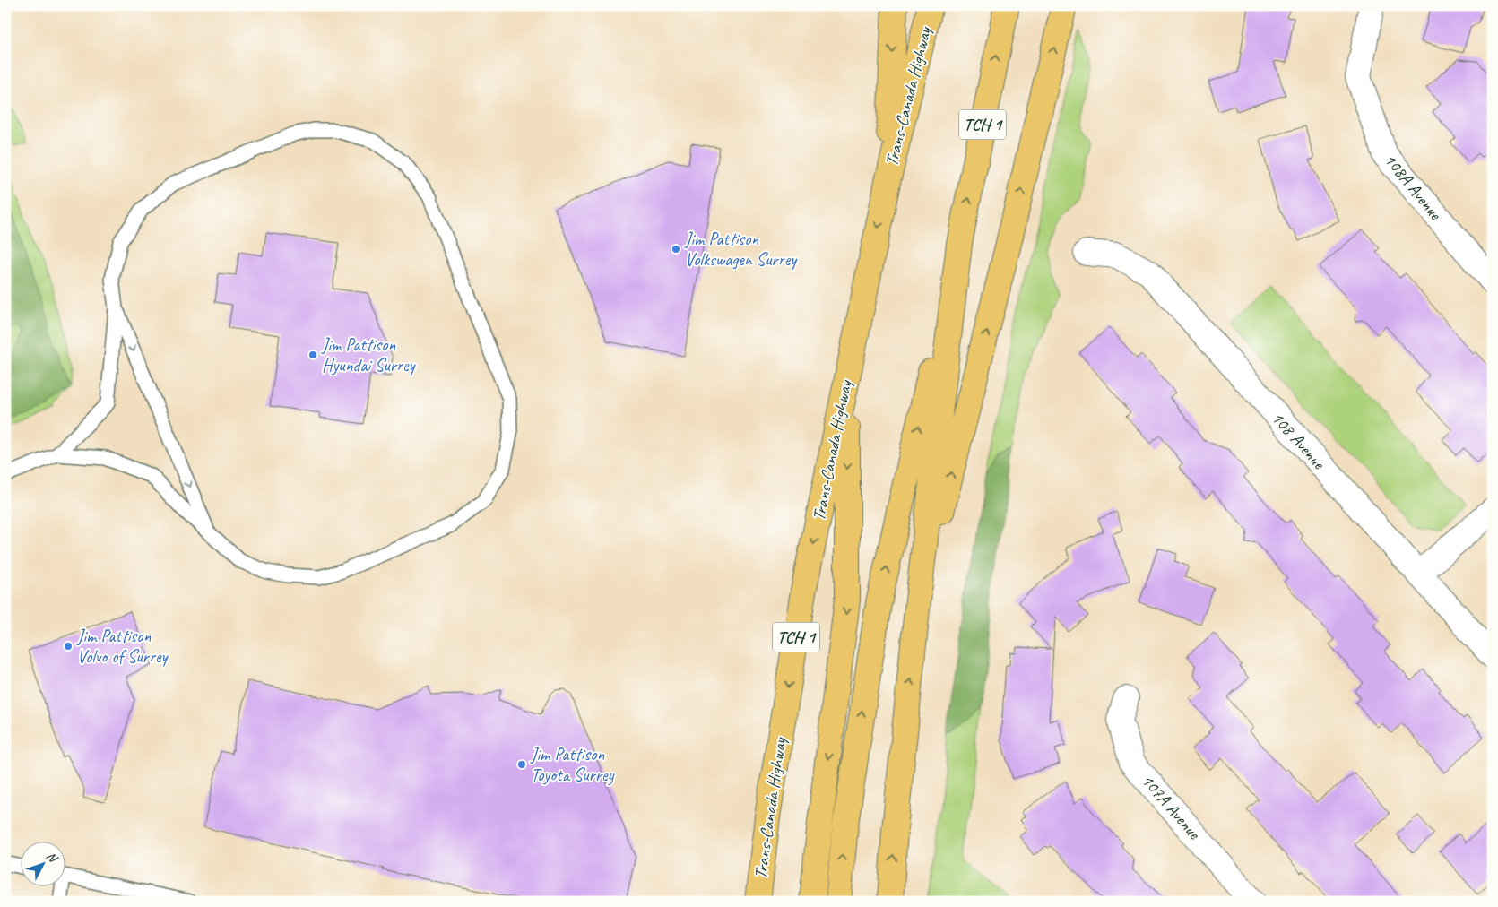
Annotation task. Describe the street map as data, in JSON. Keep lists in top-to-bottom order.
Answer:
{
  "streets": {
    "highway": ["Trans-Canada Highway", "TCH 1"],
    "street": ["108A Avenue", "108 Avenue", "107A Avenue"]
  },
  "places": [
    "Jim Pattison Volkswagen Surrey",
    "Jim Pattison Hyundai Surrey",
    "Jim Pattison Volvo of Surrey",
    "Jim Pattison Toyota Surrey"
  ],
  "north": "top right"
}
